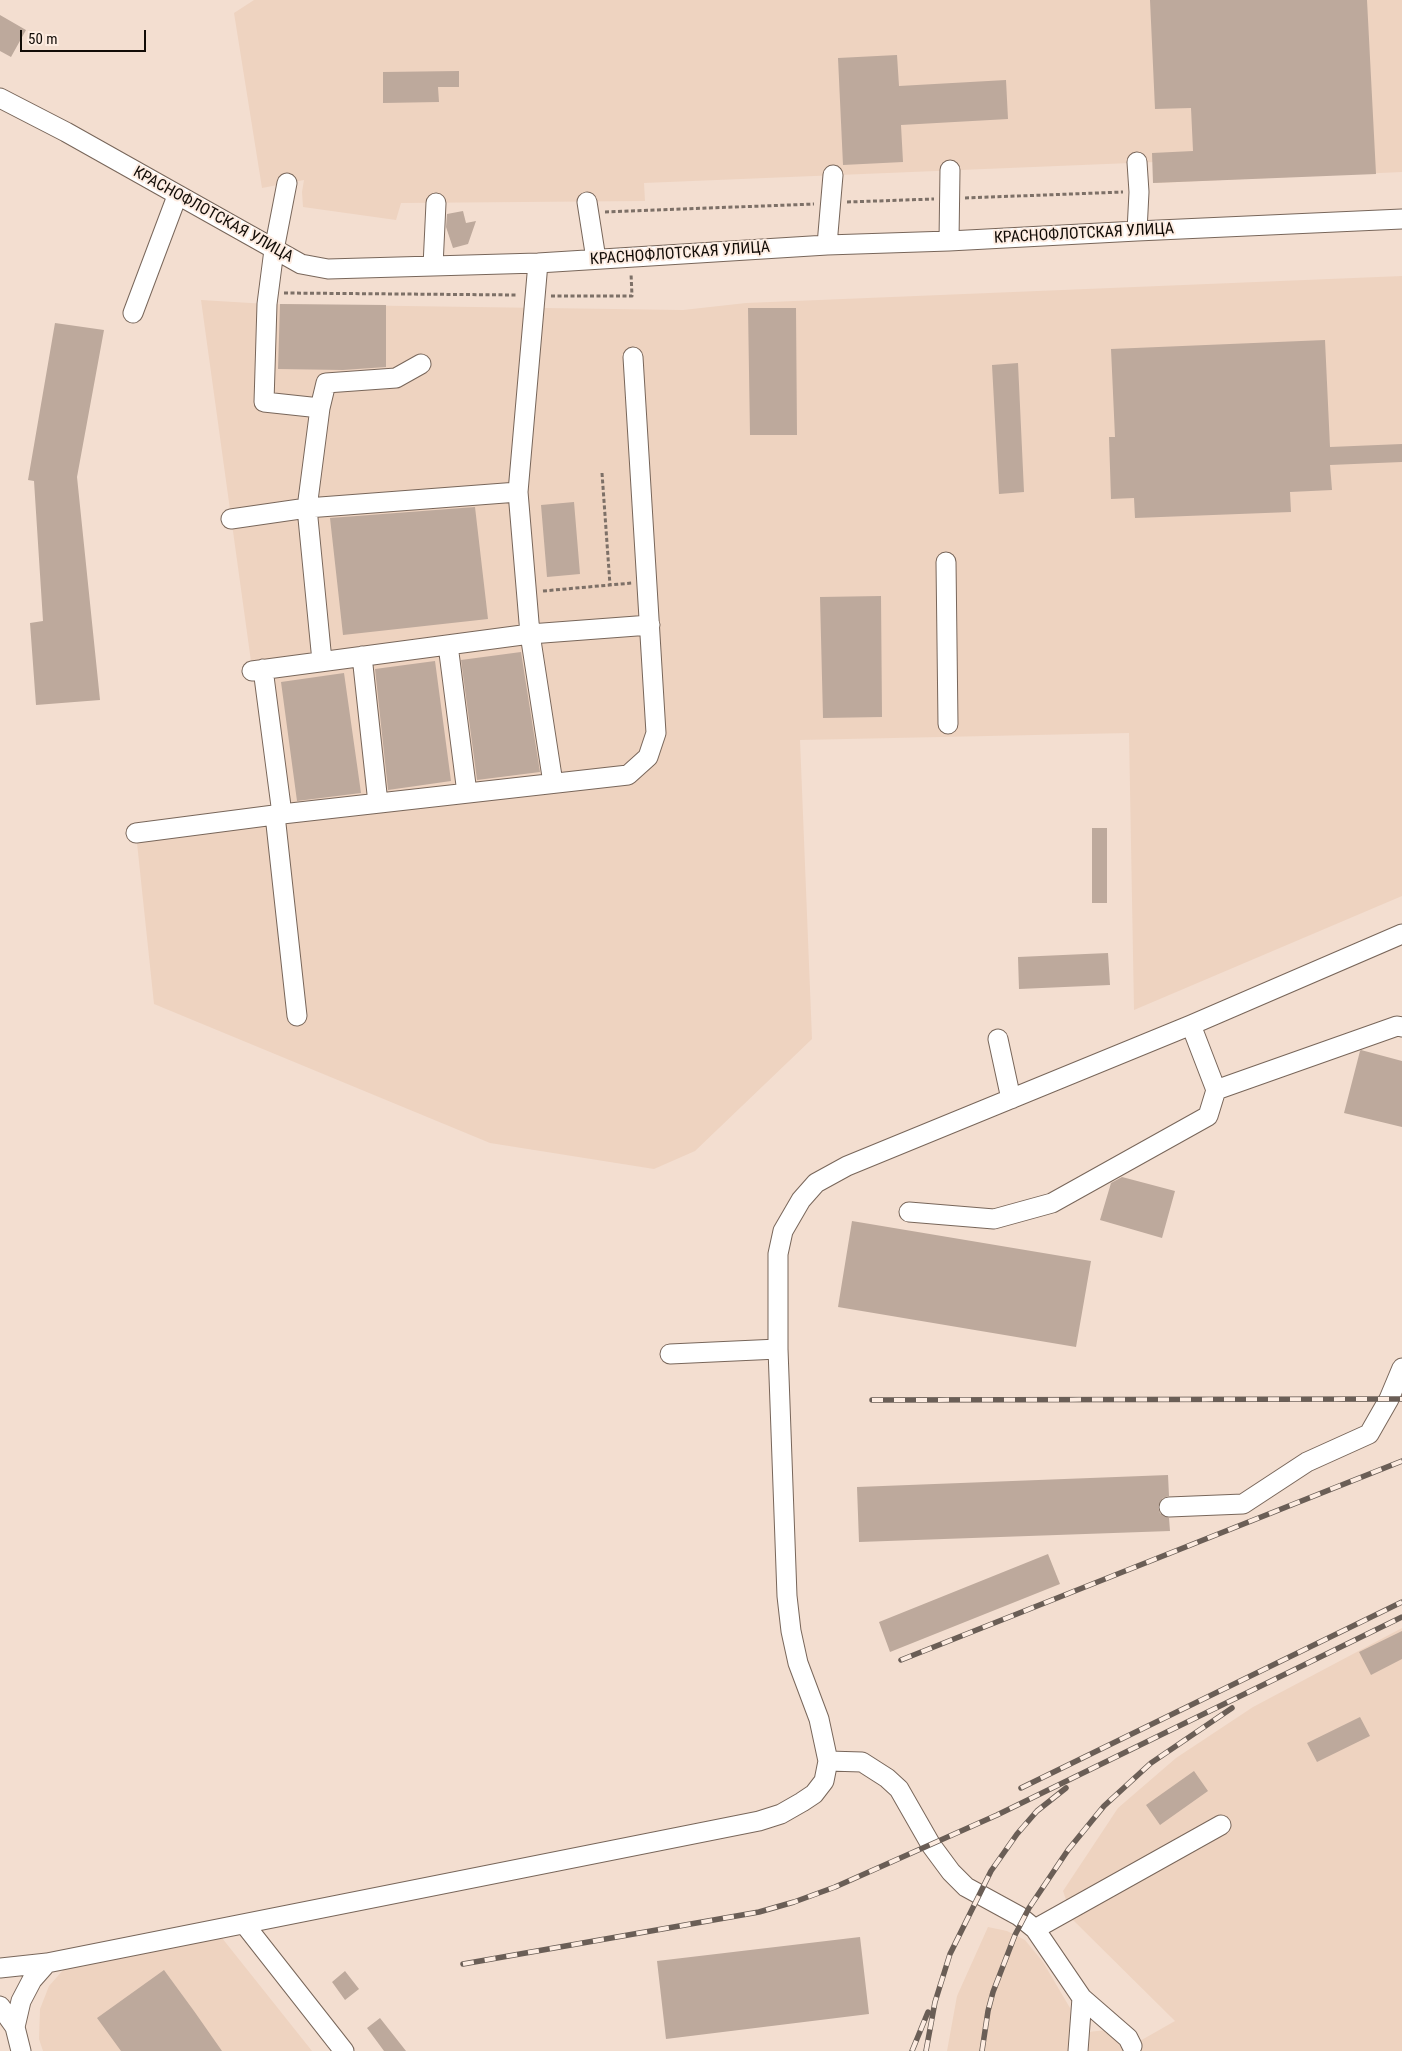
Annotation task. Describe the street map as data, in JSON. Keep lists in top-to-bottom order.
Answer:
{
  "streets": {
    "street": ["КРАСНОФЛОТСКАЯ УЛИЦА"]
  },
  "scale_bar": "50 m"
}
